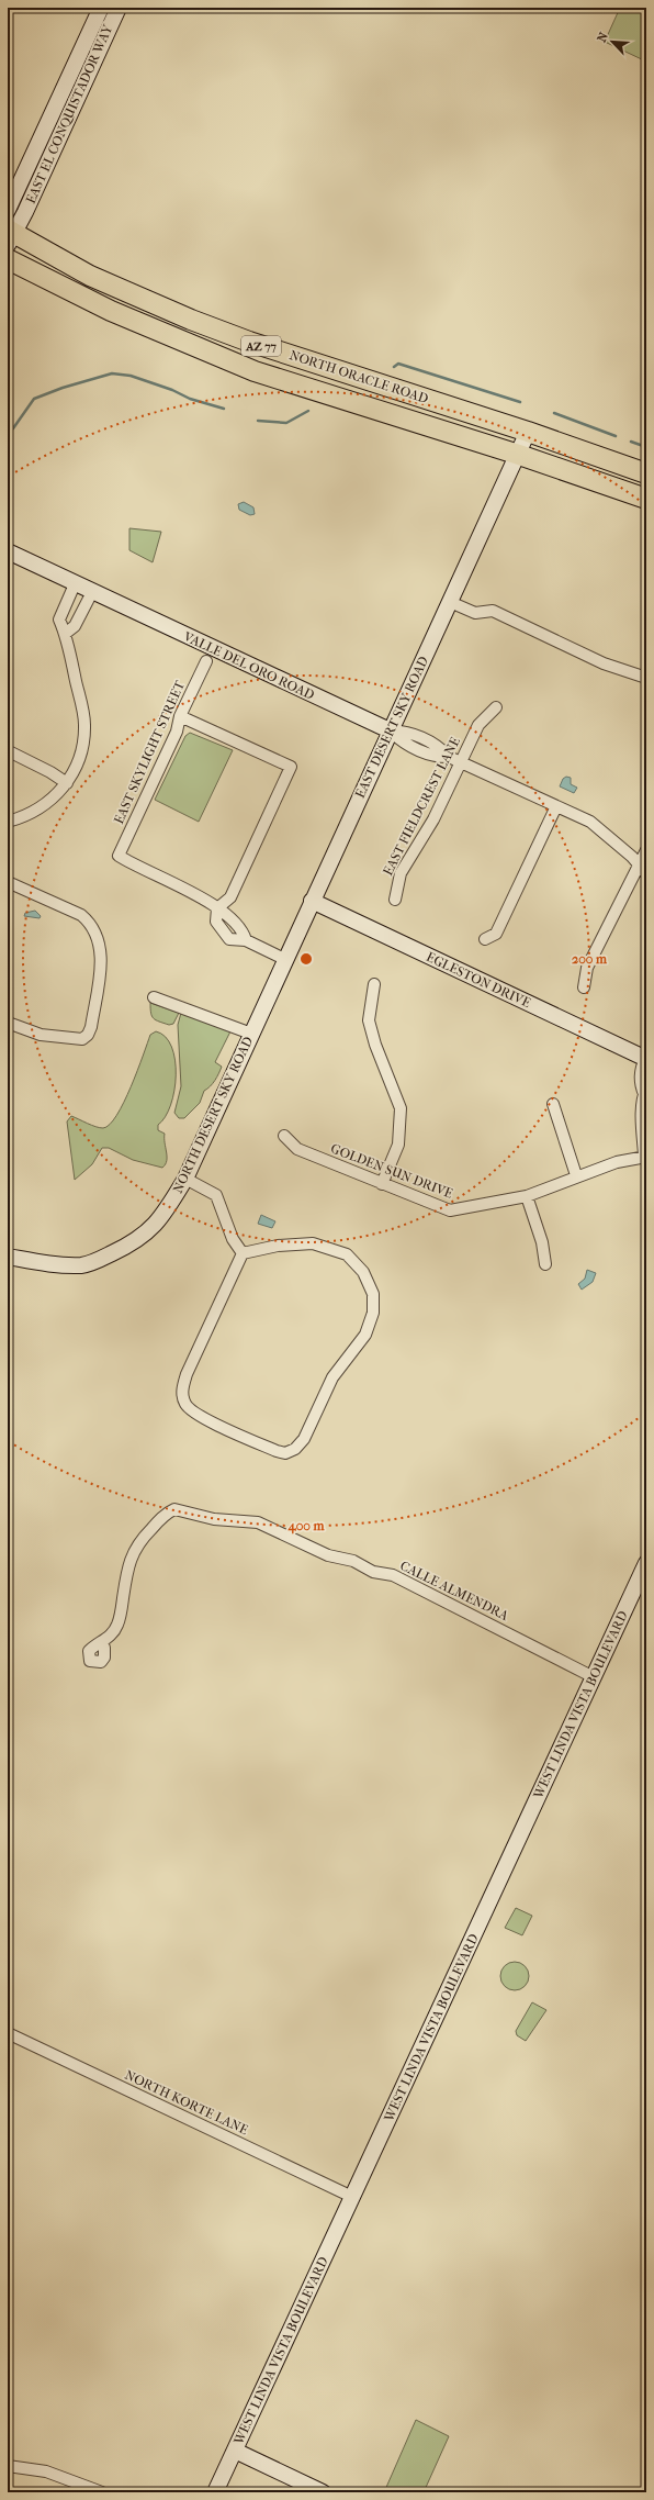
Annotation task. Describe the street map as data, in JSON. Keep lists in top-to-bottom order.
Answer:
{
  "streets": {
    "highway": ["AZ 77", "NORTH ORACLE ROAD"],
    "street": [
      "EAST EL CONQUISTADOR WAY",
      "VALLE DEL ORO ROAD",
      "EAST DESERT SKY ROAD",
      "EAST SKYLIGHT STREET",
      "EAST FIELDCREST LANE",
      "EGLESTON DRIVE",
      "NORTH DESERT SKY ROAD",
      "GOLDEN SUN DRIVE",
      "CALLE ALMENDRA",
      "WEST LINDA VISTA BOULEVARD",
      "NORTH KORTE LANE"
    ]
  },
  "crossings": [
    ["EAST EL CONQUISTADOR WAY", "NORTH ORACLE ROAD"],
    ["NORTH ORACLE ROAD", "EAST DESERT SKY ROAD"],
    ["VALLE DEL ORO ROAD", "EAST DESERT SKY ROAD"],
    ["EAST DESERT SKY ROAD", "EGLESTON DRIVE"],
    ["EAST DESERT SKY ROAD", "NORTH DESERT SKY ROAD"],
    ["CALLE ALMENDRA", "WEST LINDA VISTA BOULEVARD"],
    ["WEST LINDA VISTA BOULEVARD", "NORTH KORTE LANE"]
  ],
  "north": "top left",
  "rings": ["200 m", "400 m"]
}
